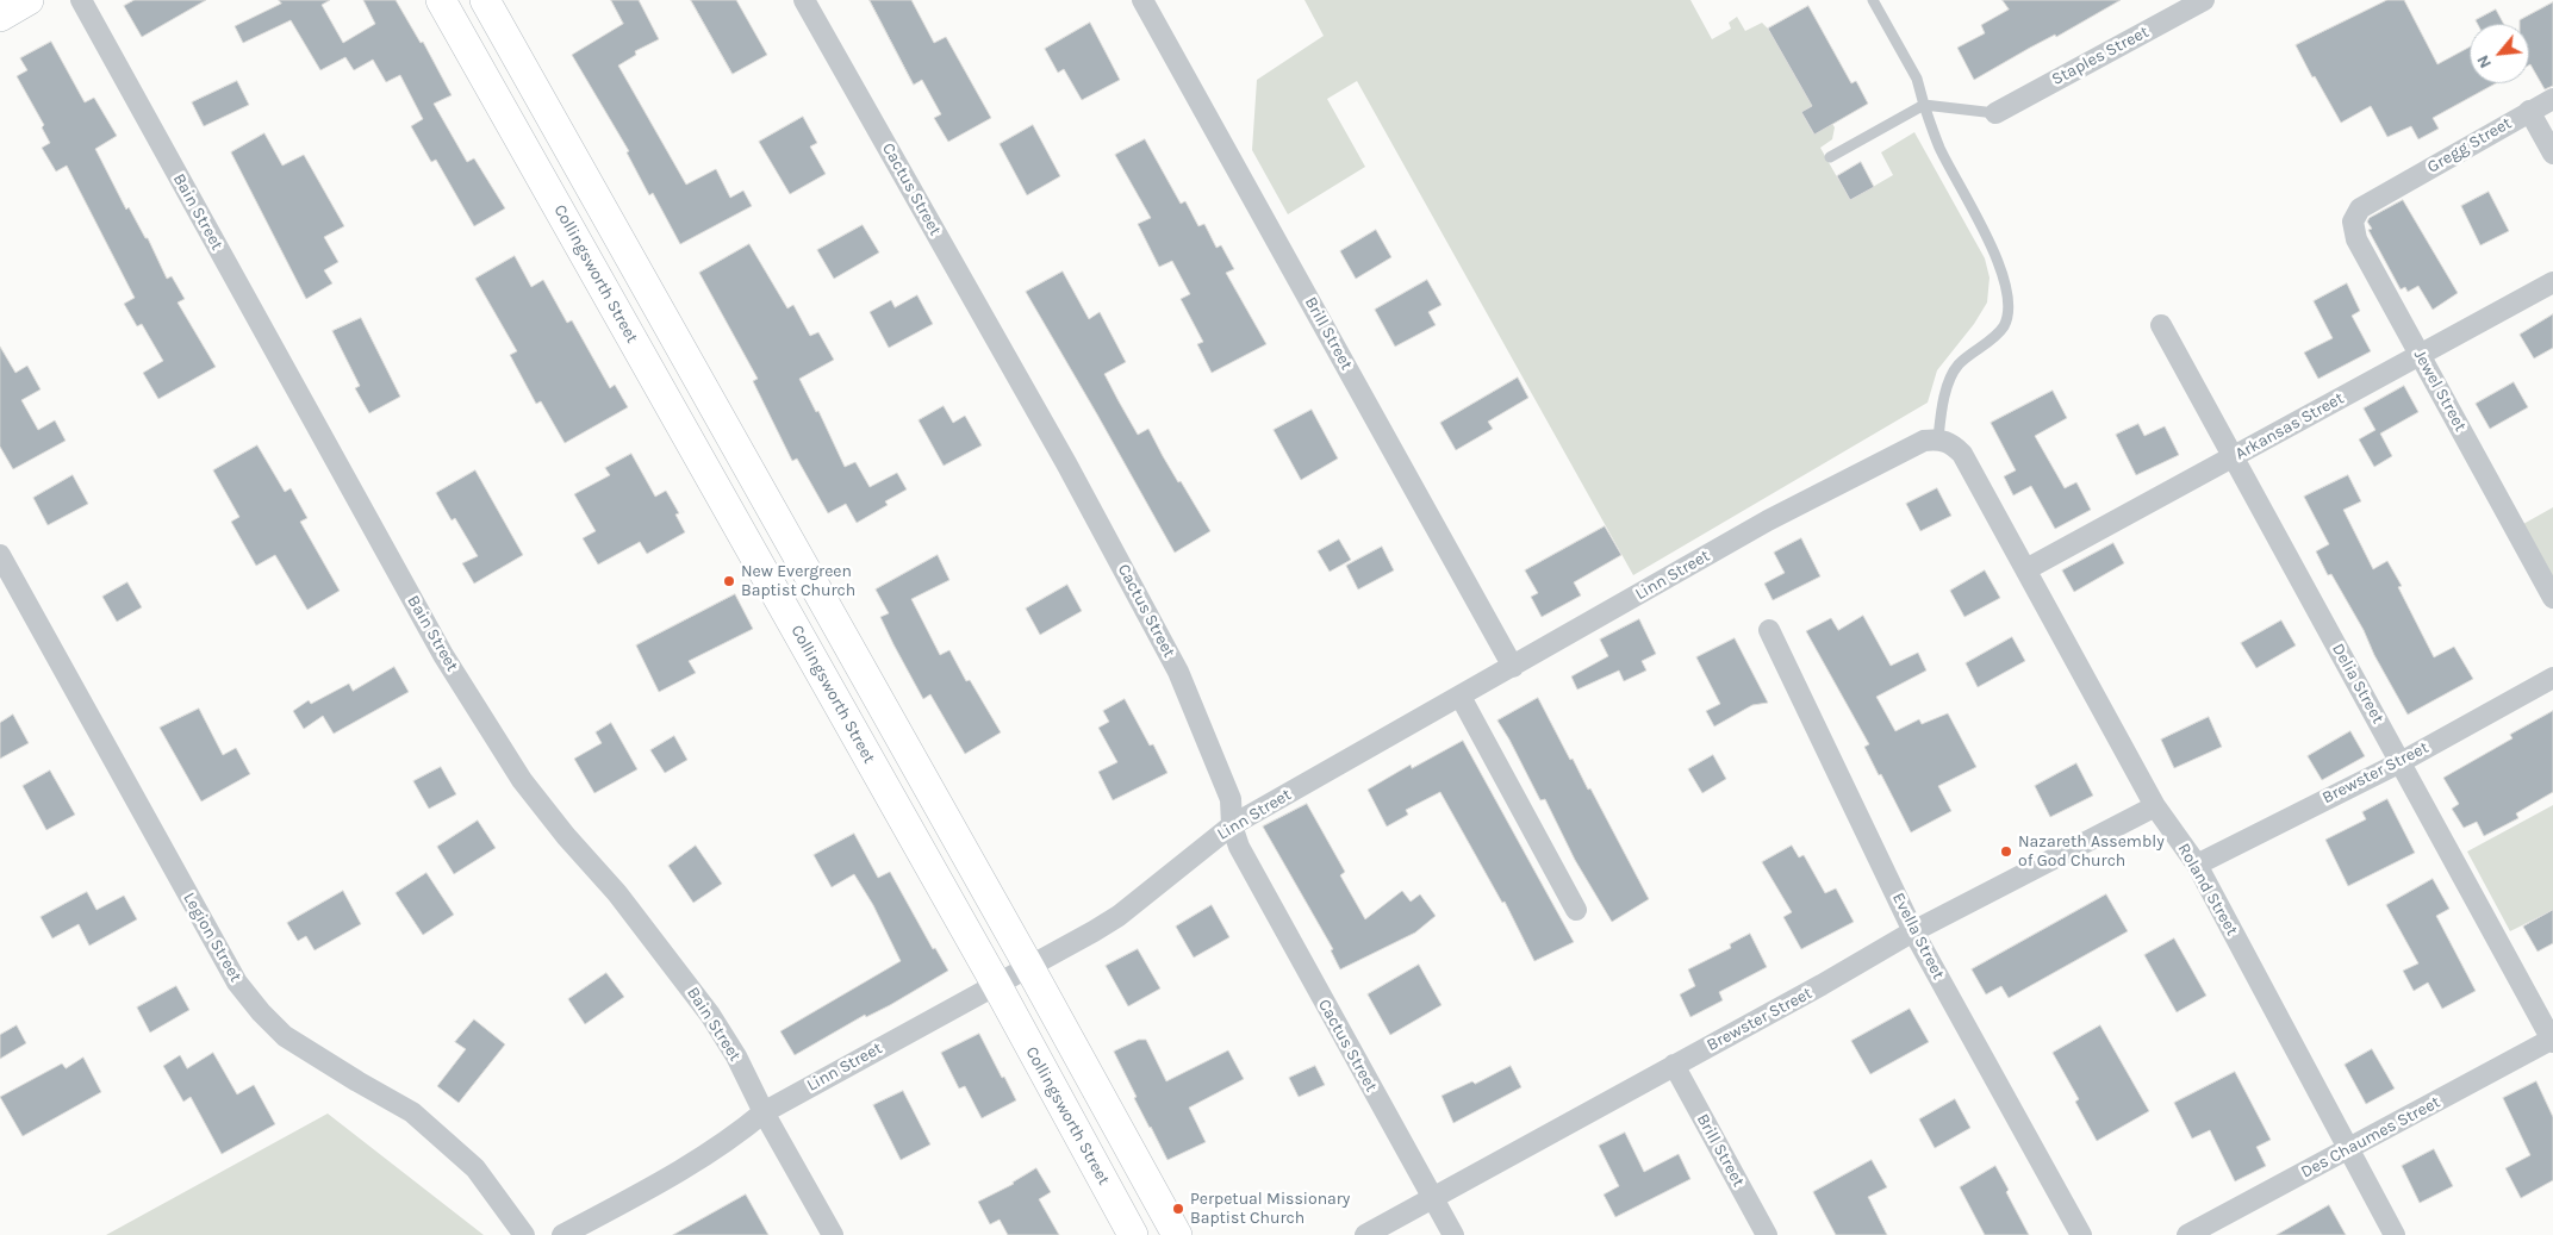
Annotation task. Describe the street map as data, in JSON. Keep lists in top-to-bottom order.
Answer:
{
  "streets": {
    "main road": ["Collingsworth Street"],
    "street": [
      "Staples Street",
      "Gregg Street",
      "Cactus Street",
      "Bain Street",
      "Brill Street",
      "Jewel Street",
      "Arkansas Street",
      "Linn Street",
      "Delia Street",
      "Brewster Street",
      "Roland Street",
      "Evella Street",
      "Legion Street",
      "Des Chaumes Street"
    ]
  },
  "crossings": [
    ["Gregg Street", "Jewel Street"],
    ["Cactus Street", "Linn Street"],
    ["Cactus Street", "Brewster Street"],
    ["Bain Street", "Linn Street"],
    ["Collingsworth Street", "Linn Street"],
    ["Brill Street", "Linn Street"],
    ["Brill Street", "Brewster Street"],
    ["Jewel Street", "Arkansas Street"],
    ["Arkansas Street", "Delia Street"],
    ["Arkansas Street", "Roland Street"],
    ["Linn Street", "Roland Street"],
    ["Delia Street", "Brewster Street"],
    ["Delia Street", "Des Chaumes Street"],
    ["Brewster Street", "Roland Street"],
    ["Brewster Street", "Evella Street"],
    ["Roland Street", "Des Chaumes Street"]
  ],
  "places": ["New Evergreen Baptist Church", "Nazareth Assembly of God Church", "Perpetual Missionary Baptist Church"],
  "north": "bottom left"
}
